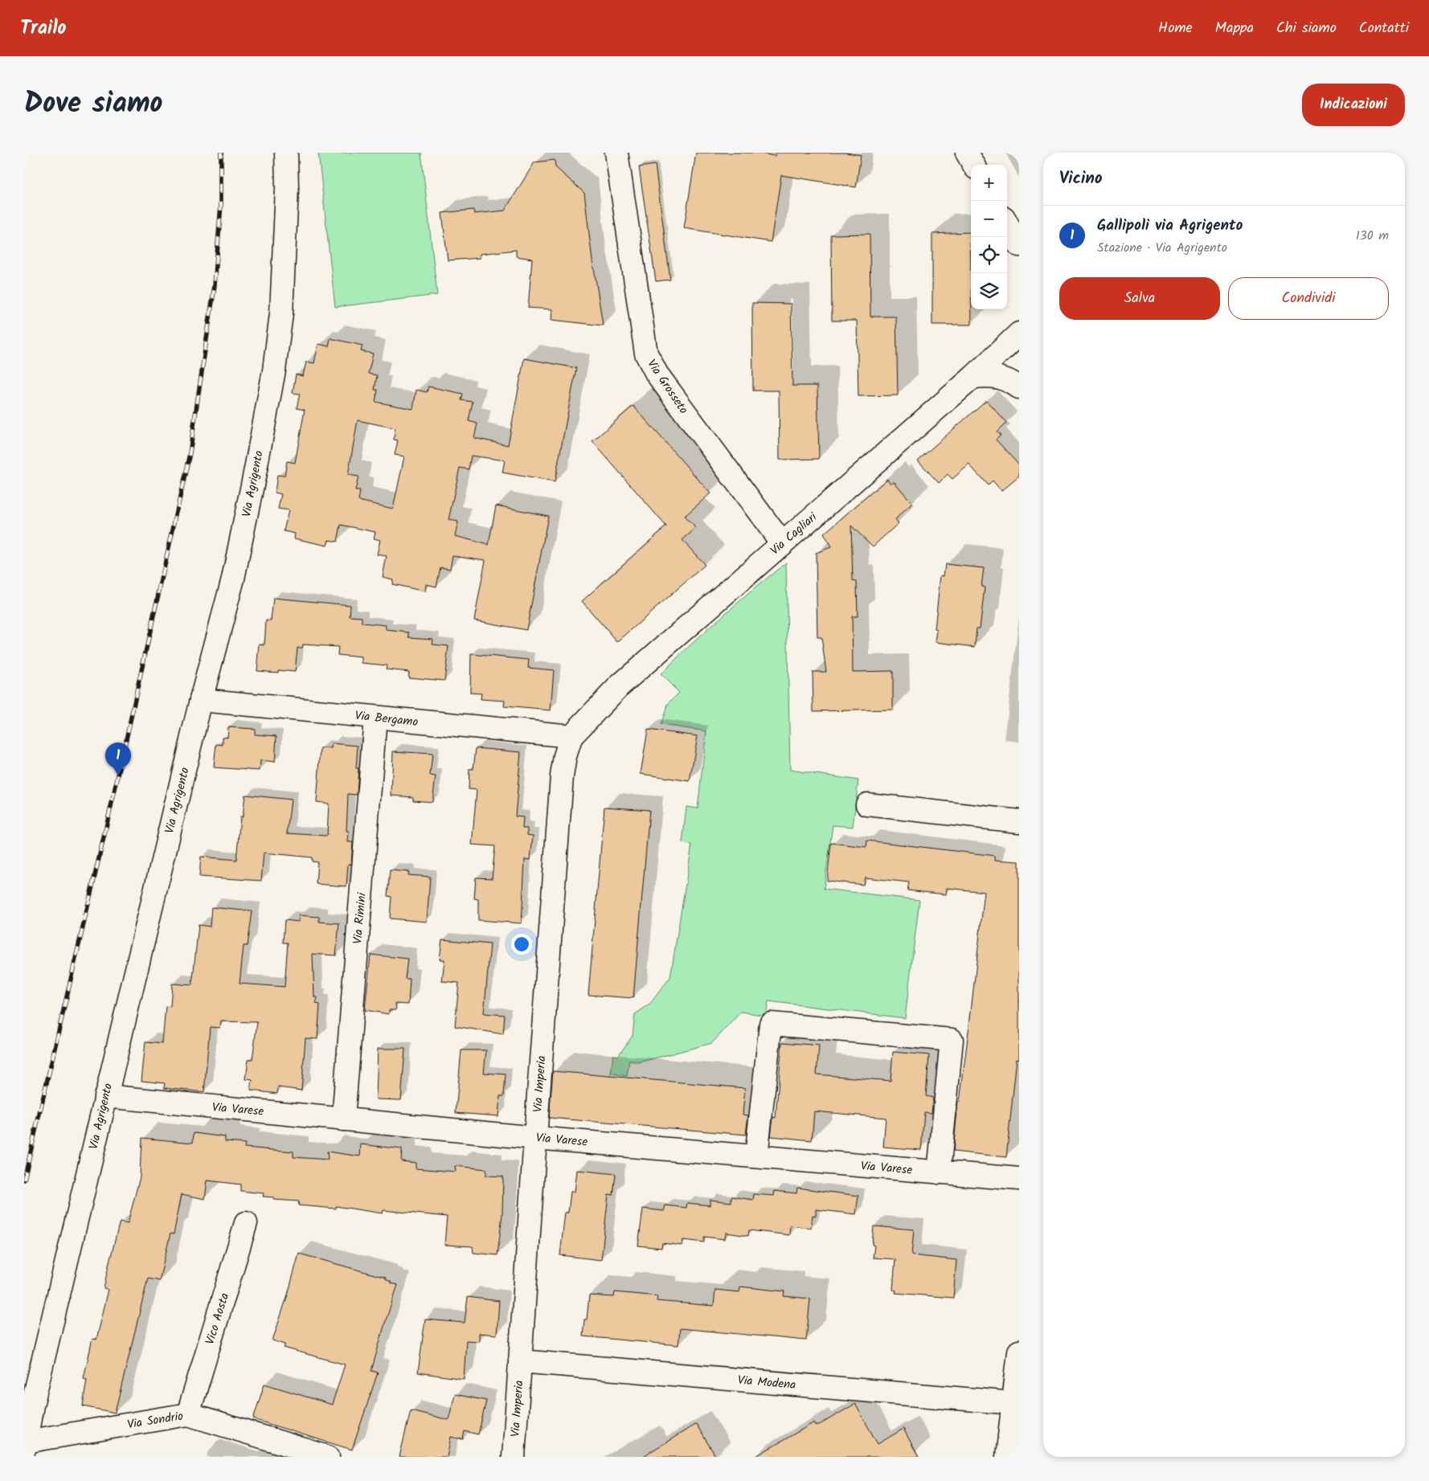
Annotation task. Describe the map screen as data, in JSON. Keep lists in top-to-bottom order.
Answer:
{
  "streets": {
    "street": [
      "Via Grosseto",
      "Via Agrigento",
      "Via Cagliari",
      "Via Bergamo",
      "Via Rimini",
      "Via Imperia",
      "Via Varese",
      "Vico Aosta",
      "Via Modena",
      "Via Sondrio"
    ]
  },
  "crossings": [
    ["Via Grosseto", "Via Cagliari"],
    ["Via Agrigento", "Via Bergamo"],
    ["Via Agrigento", "Via Varese"],
    ["Via Agrigento", "Via Sondrio"],
    ["Via Cagliari", "Via Bergamo"],
    ["Via Cagliari", "Via Imperia"],
    ["Via Bergamo", "Via Rimini"],
    ["Via Bergamo", "Via Imperia"],
    ["Via Rimini", "Via Varese"],
    ["Via Imperia", "Via Varese"],
    ["Via Imperia", "Via Modena"],
    ["Vico Aosta", "Via Sondrio"]
  ],
  "page": {
    "header": "Trailo",
    "nav": [
      "Home",
      "Mappa",
      "Chi siamo",
      "Contatti"
    ],
    "title": "Dove siamo",
    "buttons": [
      "Indicazioni",
      ["Salva", "Condividi"]
    ],
    "heading": "Vicino",
    "map_buttons": ["+", "−"],
    "list": [
      {
        "mark": "1",
        "name": "Gallipoli via Agrigento",
        "note": "Stazione · Via Agrigento",
        "value": "130 m"
      }
    ],
    "pins": "1"
  }
}
